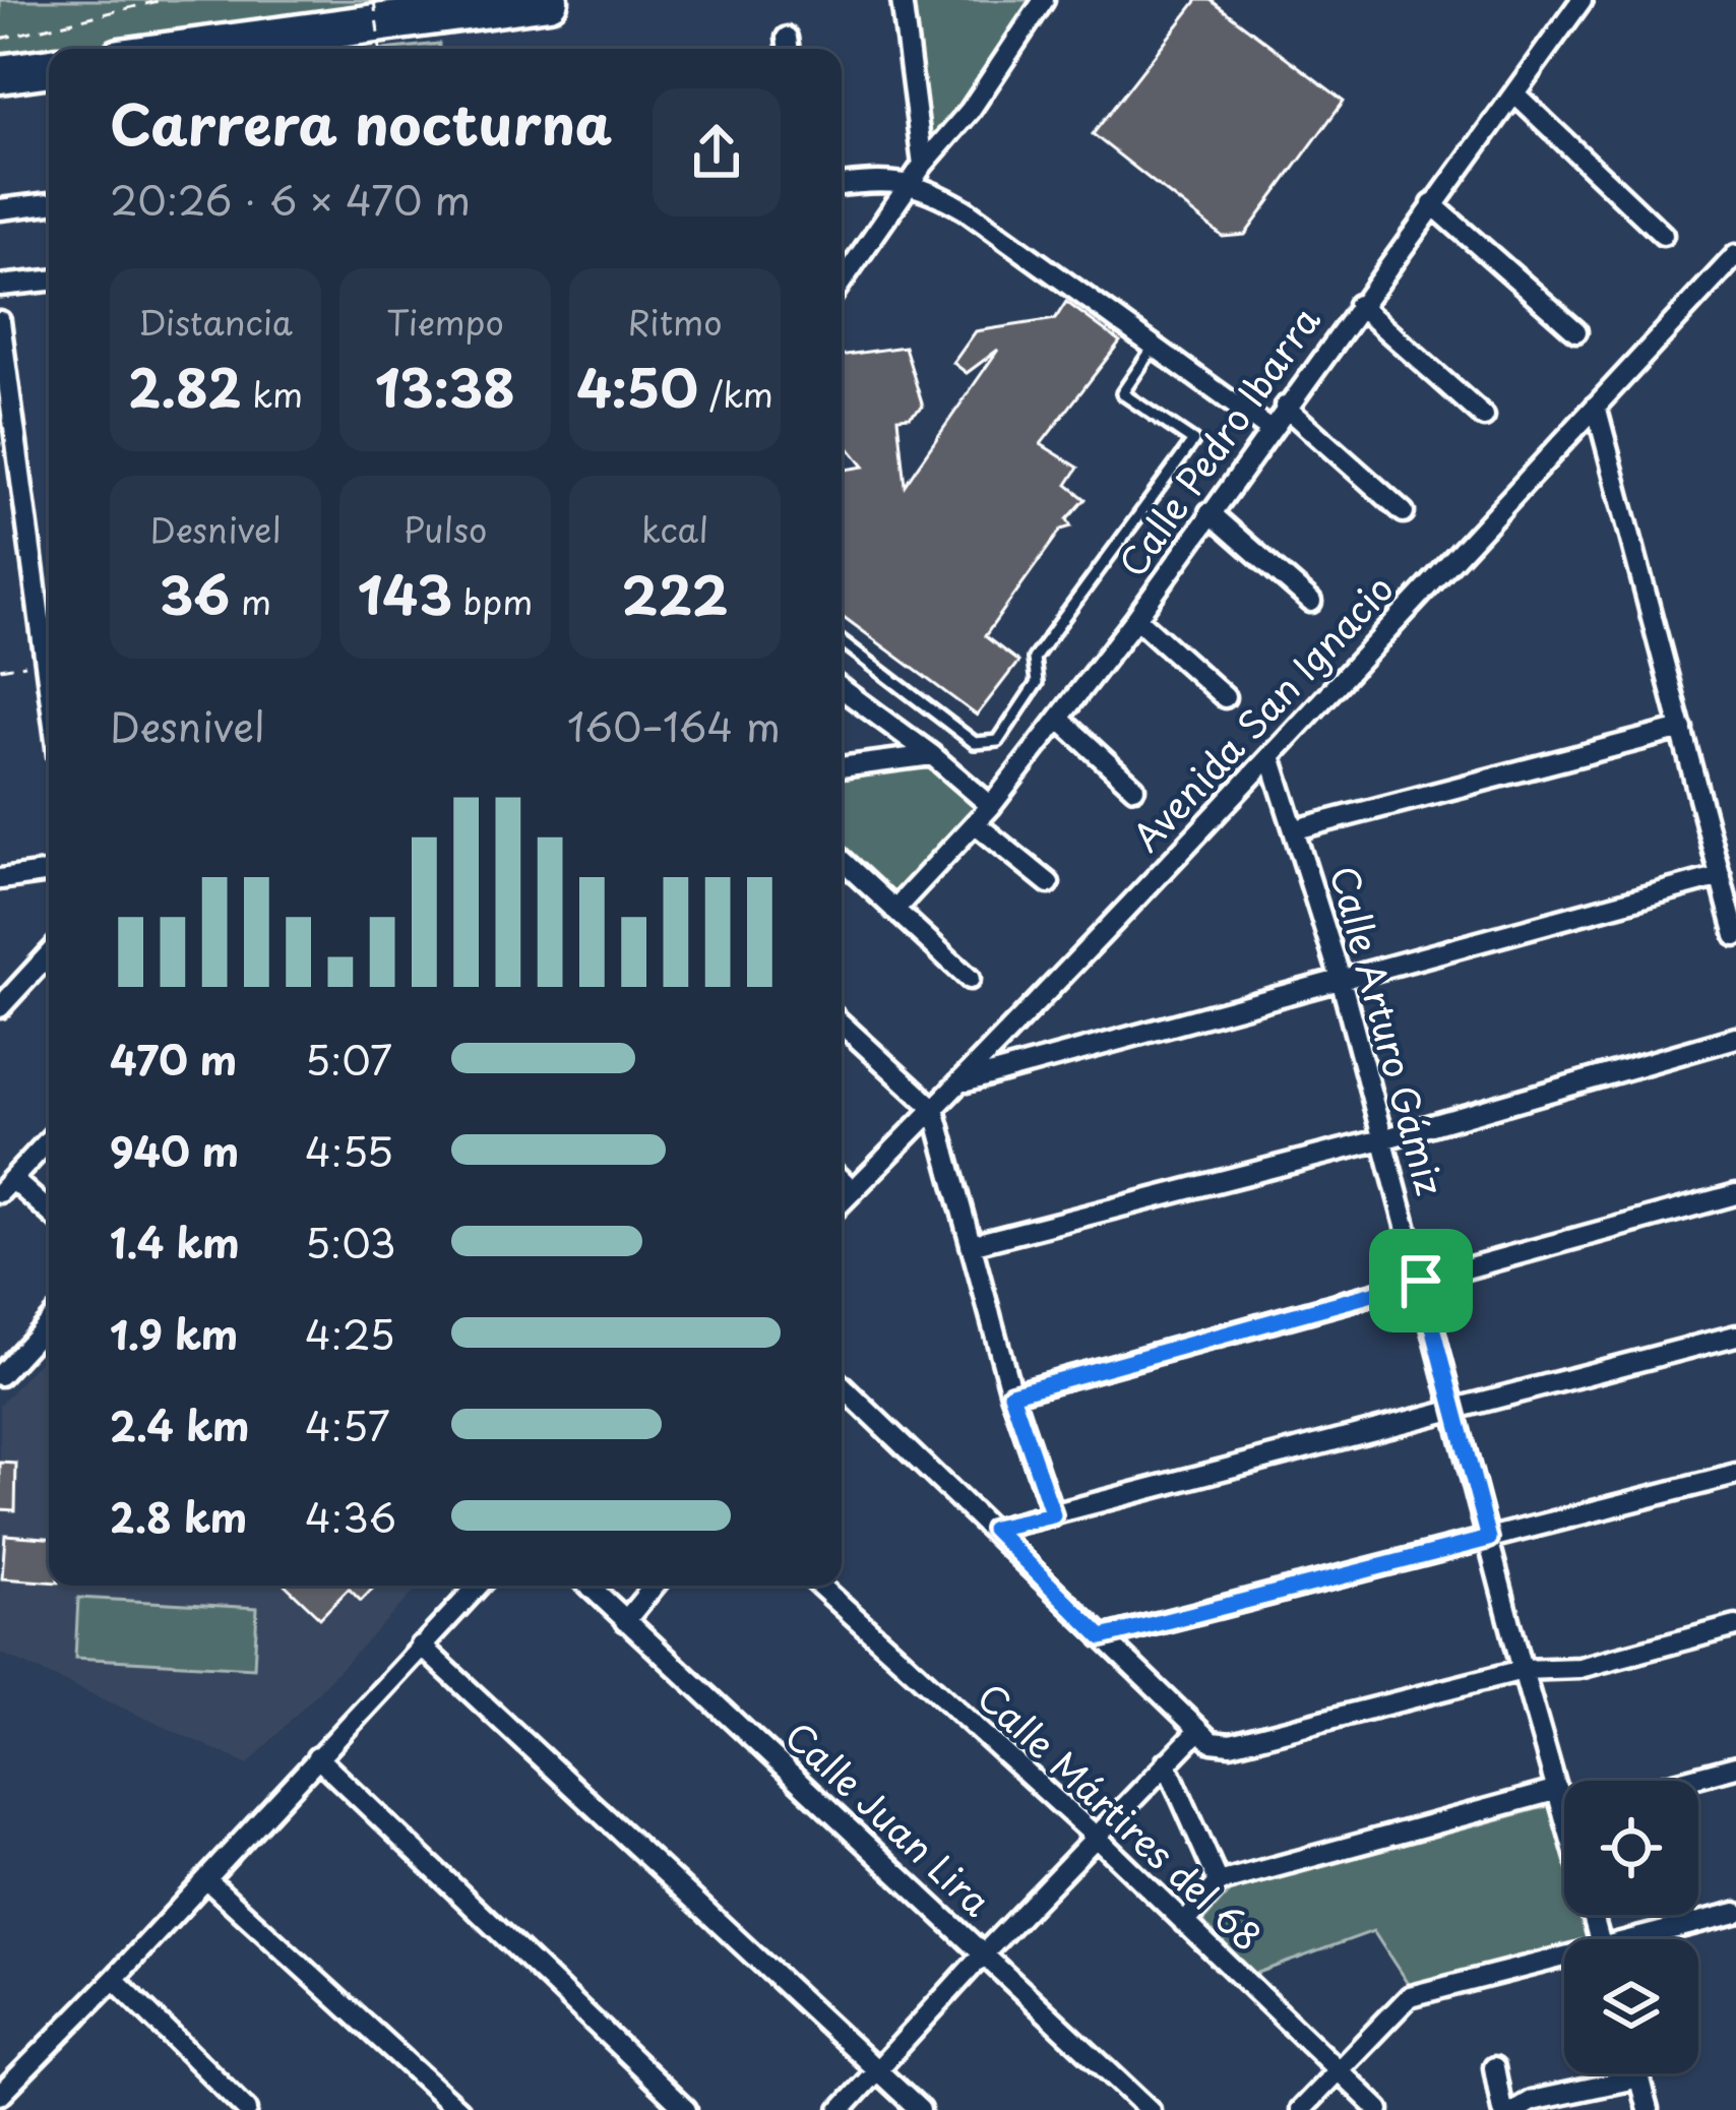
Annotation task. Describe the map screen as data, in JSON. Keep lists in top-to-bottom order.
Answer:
{
  "streets": {
    "street": [
      "Calle Pedro Ibarra",
      "Avenida San Ignacio",
      "Calle Arturo Gámiz",
      "Calle Mártires del 68",
      "Calle Juan Lira"
    ]
  },
  "crossings": [
    ["Avenida San Ignacio", "Calle Arturo Gámiz"]
  ],
  "page": {
    "heading": ["Carrera nocturna", "20:26 · 6 × 470 m"],
    "stats": [
      ["Distancia", "2.82 km"],
      ["Tiempo", "13:38"],
      ["Ritmo", "4:50 /km"],
      ["Desnivel", "36 m"],
      ["Pulso", "143 bpm"],
      ["kcal", "222"]
    ],
    "chart": ["Desnivel", "160–164 m"],
    "list": [
      {
        "name": "470 m",
        "note": "5:07"
      },
      {
        "name": "940 m",
        "note": "4:55"
      },
      {
        "name": "1.4 km",
        "note": "5:03"
      },
      {
        "name": "1.9 km",
        "note": "4:25"
      },
      {
        "name": "2.4 km",
        "note": "4:57"
      },
      {
        "name": "2.8 km",
        "note": "4:36"
      }
    ]
  }
}
